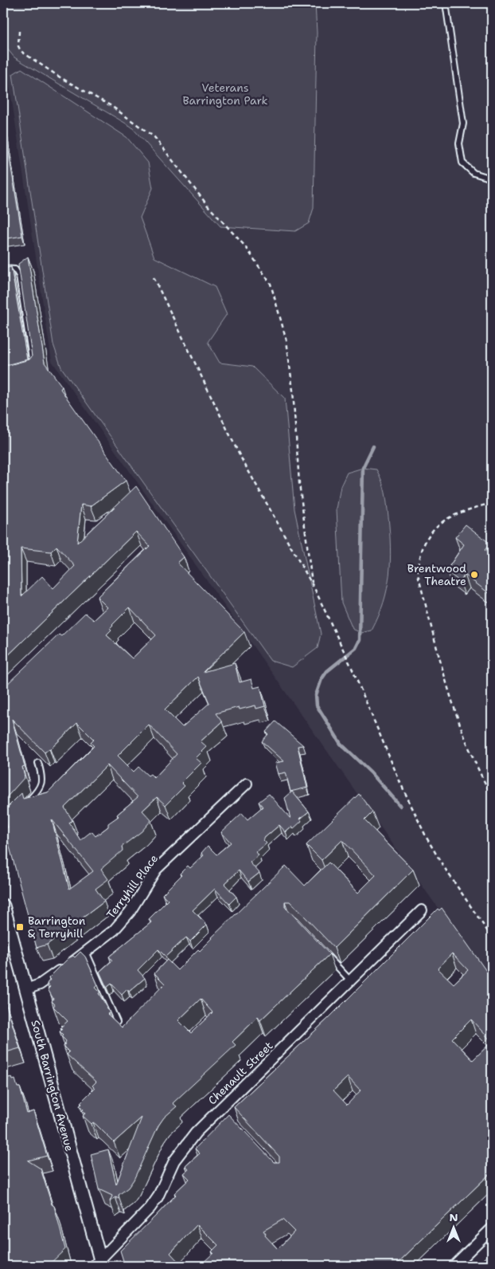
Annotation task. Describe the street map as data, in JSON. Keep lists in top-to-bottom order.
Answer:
{
  "streets": {
    "street": ["Terryhill Place", "Chenault Street", "South Barrington Avenue"]
  },
  "crossings": [
    ["Terryhill Place", "South Barrington Avenue"],
    ["Chenault Street", "South Barrington Avenue"]
  ],
  "parks": ["Veterans Barrington Park"],
  "places": {
    "other": ["Brentwood Theatre"],
    "transit": ["Barrington & Terryhill"]
  },
  "north": "top"
}
